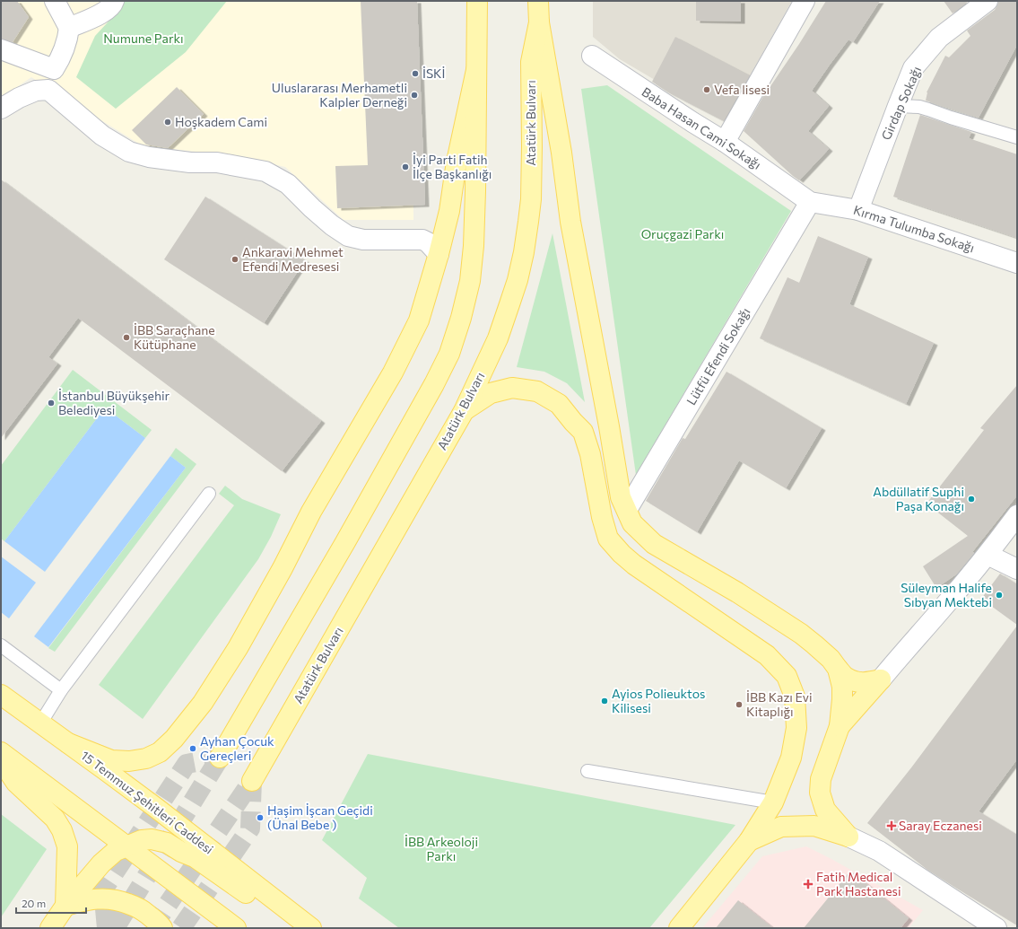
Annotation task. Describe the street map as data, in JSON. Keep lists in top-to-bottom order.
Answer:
{
  "streets": {
    "main road": ["Atatürk Bulvarı", "15 Temmuz Şehitleri Caddesi"],
    "street": [
      "Girdap Sokağı",
      "Baba Hasan Cami Sokağı",
      "Kırma Tulumba Sokağı",
      "Lütfü Efendi Sokağı"
    ]
  },
  "crossings": [
    ["Girdap Sokağı", "Kırma Tulumba Sokağı"],
    ["Baba Hasan Cami Sokağı", "Kırma Tulumba Sokağı"],
    ["Baba Hasan Cami Sokağı", "Lütfü Efendi Sokağı"],
    ["Kırma Tulumba Sokağı", "Lütfü Efendi Sokağı"]
  ],
  "parks": ["Numune Parkı", "Oruçgazi Parkı", "İBB Arkeoloji Parkı"],
  "places": {
    "other": [
      "İSKİ",
      "Vefa lisesi",
      "Uluslararası Merhametli Kalpler Derneği",
      "Hoşkadem Cami",
      "İyi Parti Fatih İlçe Başkanlığı",
      "Ankaravi Mehmet Efendi Medresesi",
      "İBB Saraçhane Kütüphane",
      "İstanbul Büyükşehir Belediyesi",
      "Abdüllatif Suphi Paşa Konağı",
      "Süleyman Halife Sıbyan Mektebi",
      "Ayios Polieuktos Kilisesi",
      "İBB Kazı Evi Kitaplığı",
      "Ayhan Çocuk Gereçleri",
      "Haşim İşcan Geçidi (Ünal Bebe )"
    ],
    "health": ["Saray Eczanesi", "Fatih Medical Park Hastanesi"]
  },
  "scale_bar": "20 m"
}
